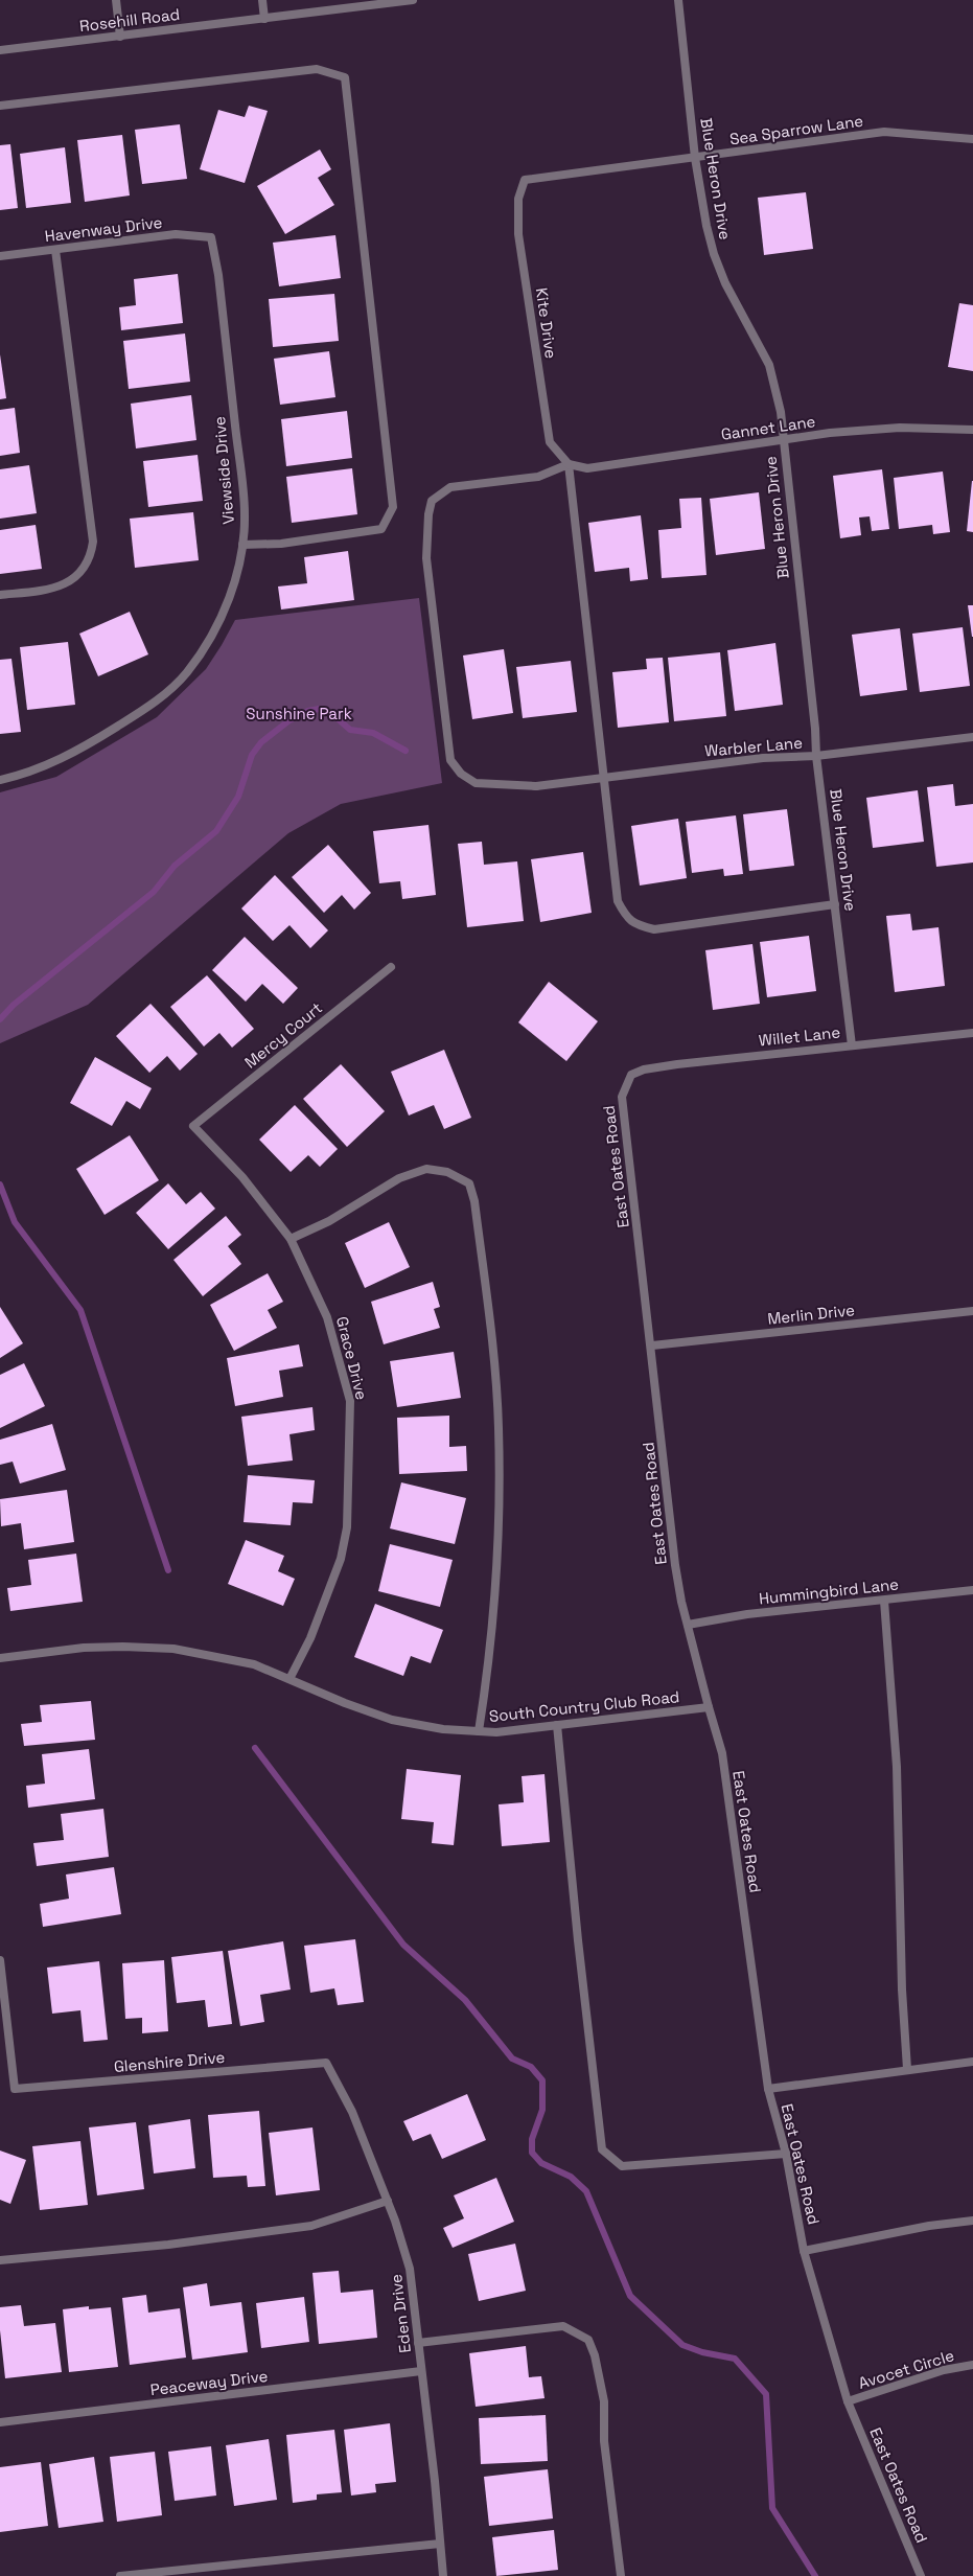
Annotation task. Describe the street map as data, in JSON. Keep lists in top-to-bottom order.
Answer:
{
  "streets": {
    "street": [
      "Rosehill Road",
      "Sea Sparrow Lane",
      "Blue Heron Drive",
      "Havenway Drive",
      "Kite Drive",
      "Gannet Lane",
      "Viewside Drive",
      "Warbler Lane",
      "Mercy Court",
      "Willet Lane",
      "East Oates Road",
      "Merlin Drive",
      "Grace Drive",
      "Hummingbird Lane",
      "South Country Club Road",
      "Glenshire Drive",
      "Eden Drive",
      "Avocet Circle",
      "Peaceway Drive"
    ]
  },
  "crossings": [
    ["Sea Sparrow Lane", "Blue Heron Drive"],
    ["Sea Sparrow Lane", "Kite Drive"],
    ["Blue Heron Drive", "Gannet Lane"],
    ["Blue Heron Drive", "Warbler Lane"],
    ["Blue Heron Drive", "Willet Lane"],
    ["Havenway Drive", "Viewside Drive"],
    ["Kite Drive", "Gannet Lane"],
    ["Kite Drive", "Warbler Lane"],
    ["Gannet Lane", "Warbler Lane"],
    ["Mercy Court", "Grace Drive"],
    ["Willet Lane", "East Oates Road"],
    ["East Oates Road", "Merlin Drive"],
    ["East Oates Road", "Hummingbird Lane"],
    ["East Oates Road", "South Country Club Road"],
    ["East Oates Road", "Avocet Circle"],
    ["Grace Drive", "South Country Club Road"],
    ["Glenshire Drive", "Eden Drive"],
    ["Eden Drive", "Peaceway Drive"]
  ],
  "parks": ["Sunshine Park"]
}
